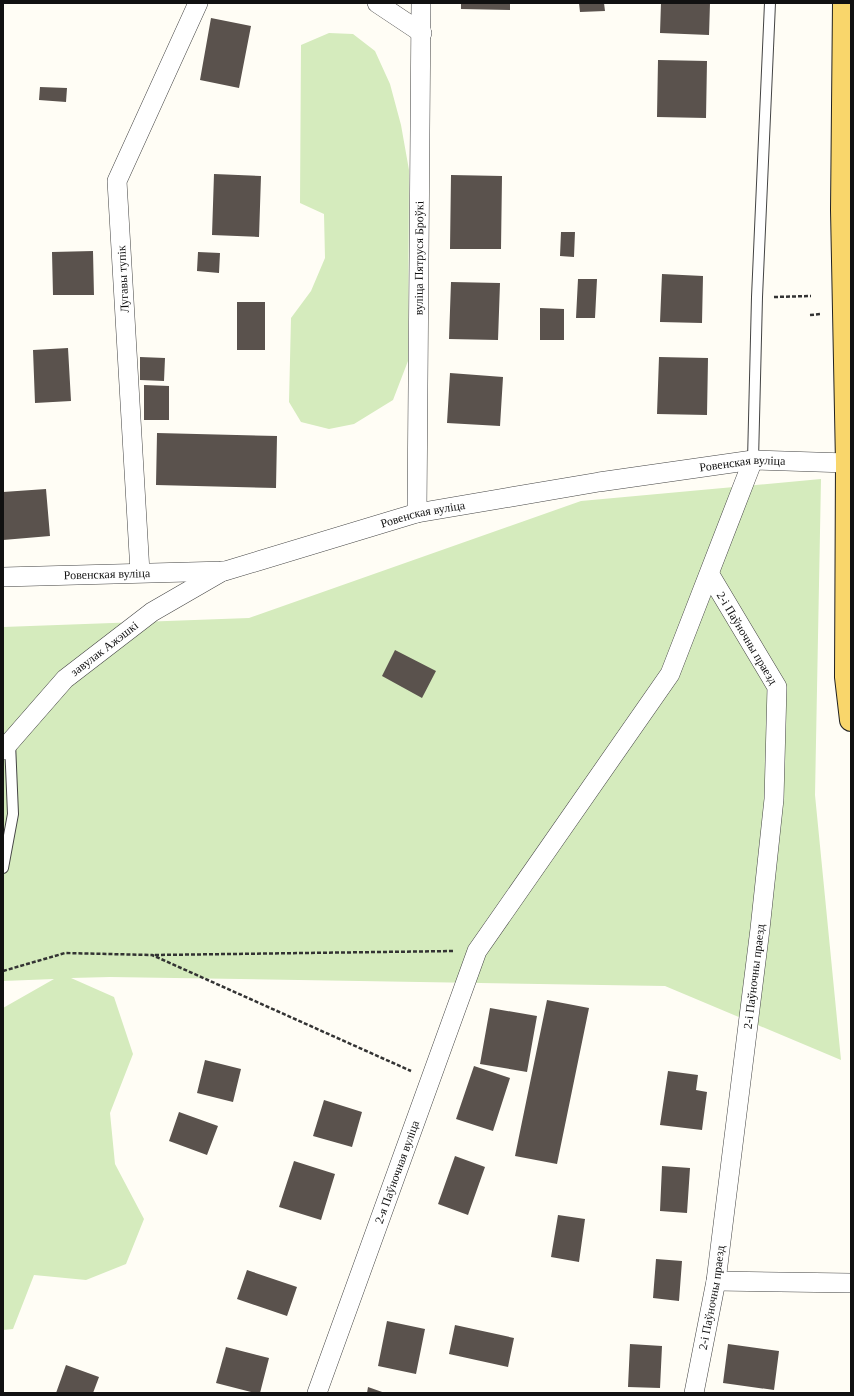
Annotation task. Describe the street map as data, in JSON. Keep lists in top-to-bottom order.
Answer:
{
  "streets": {
    "street": [
      "вуліца Пятруся Броўкі",
      "Лугавы тупік",
      "Ровенская вуліца",
      "2-і Паўночны праезд",
      "завулак Ажэшкі",
      "2-я Паўночная вуліца"
    ]
  },
  "crossings": [
    ["вуліца Пятруся Броўкі", "Ровенская вуліца"],
    ["Лугавы тупік", "Ровенская вуліца"],
    ["Ровенская вуліца", "завулак Ажэшкі"],
    ["Ровенская вуліца", "2-я Паўночная вуліца"],
    ["2-і Паўночны праезд", "2-я Паўночная вуліца"]
  ]
}
